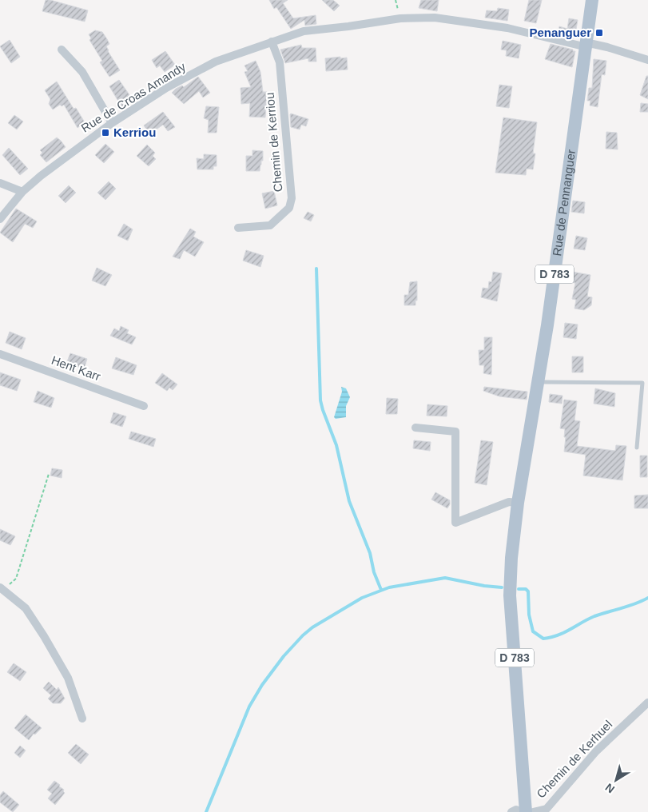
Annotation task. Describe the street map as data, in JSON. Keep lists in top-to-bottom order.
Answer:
{
  "streets": {
    "main road": ["Rue de Pennanguer", "D 783"],
    "street": [
      "Rue de Croas Amandy",
      "Chemin de Kerriou",
      "Hent Karr",
      "Chemin de Kerhuel"
    ]
  },
  "crossings": [
    ["Rue de Croas Amandy", "Chemin de Kerriou"],
    ["Rue de Croas Amandy", "Rue de Pennanguer"],
    ["Rue de Croas Amandy", "D 783"],
    ["Rue de Pennanguer", "D 783"]
  ],
  "places": {
    "transit": ["Penanguer", "Kerriou"]
  },
  "north": "bottom left"
}
